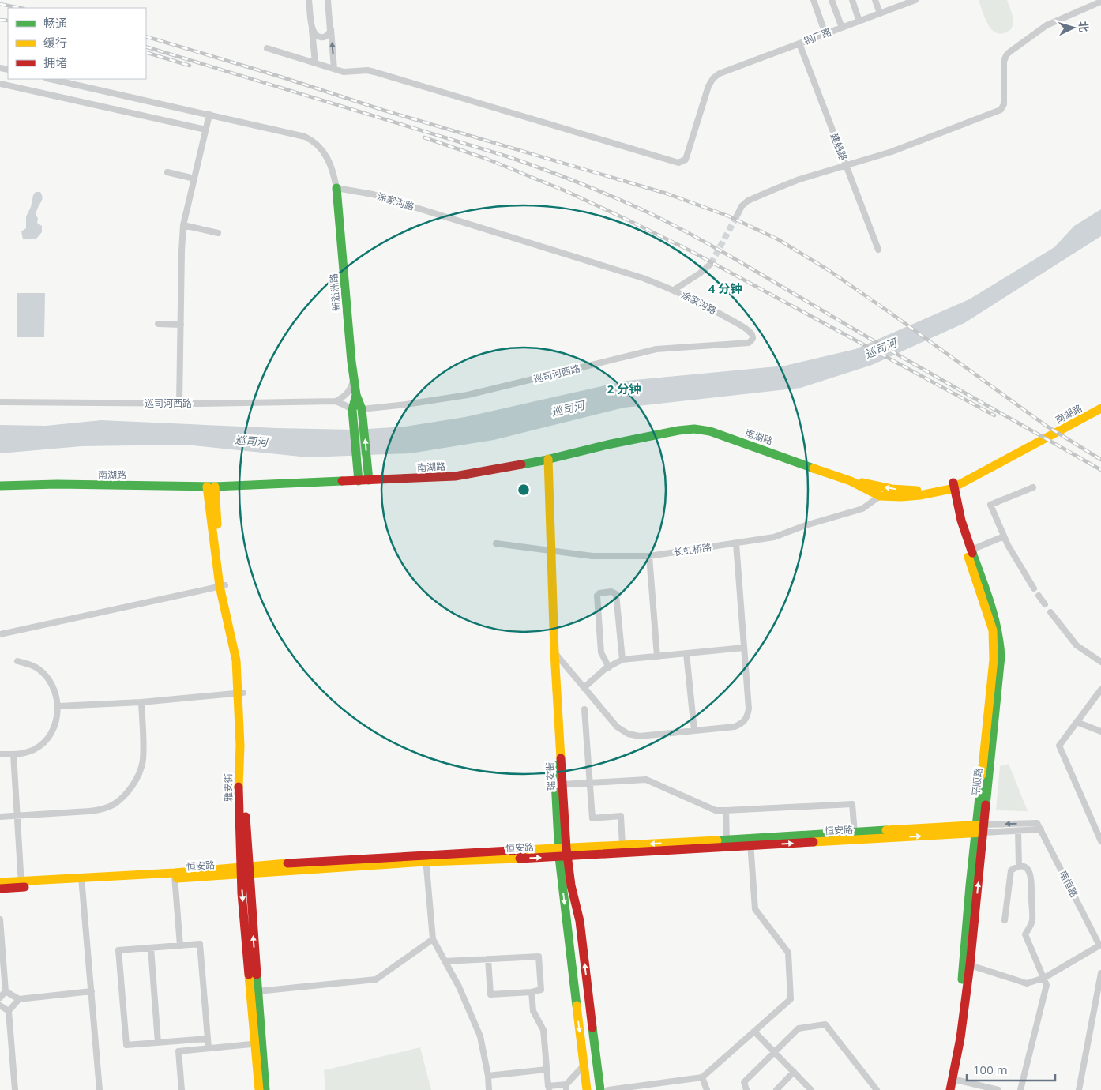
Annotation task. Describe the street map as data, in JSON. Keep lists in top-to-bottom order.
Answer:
{
  "streets": {
    "main road": [
      "新溢洲路",
      "南湖路",
      "瑞安街",
      "平顺路",
      "雅安街",
      "恒安路"
    ],
    "street": [
      "钢厂路",
      "建船路",
      "涂家沟路",
      "巡司河西路",
      "长虹桥路",
      "南恒路"
    ]
  },
  "crossings": [
    ["钢厂路", "建船路"],
    ["涂家沟路", "新溢洲路"],
    ["涂家沟路", "巡司河西路"],
    ["南湖路", "长虹桥路"],
    ["南湖路", "瑞安街"],
    ["南湖路", "平顺路"],
    ["南湖路", "雅安街"],
    ["长虹桥路", "瑞安街"],
    ["瑞安街", "恒安路"],
    ["平顺路", "恒安路"],
    ["雅安街", "恒安路"],
    ["恒安路", "南恒路"]
  ],
  "water": ["巡司河"],
  "legend": ["畅通", "缓行", "拥堵"],
  "scale_bar": "100 m",
  "north": "right",
  "rings": ["4 分钟", "2 分钟"]
}
